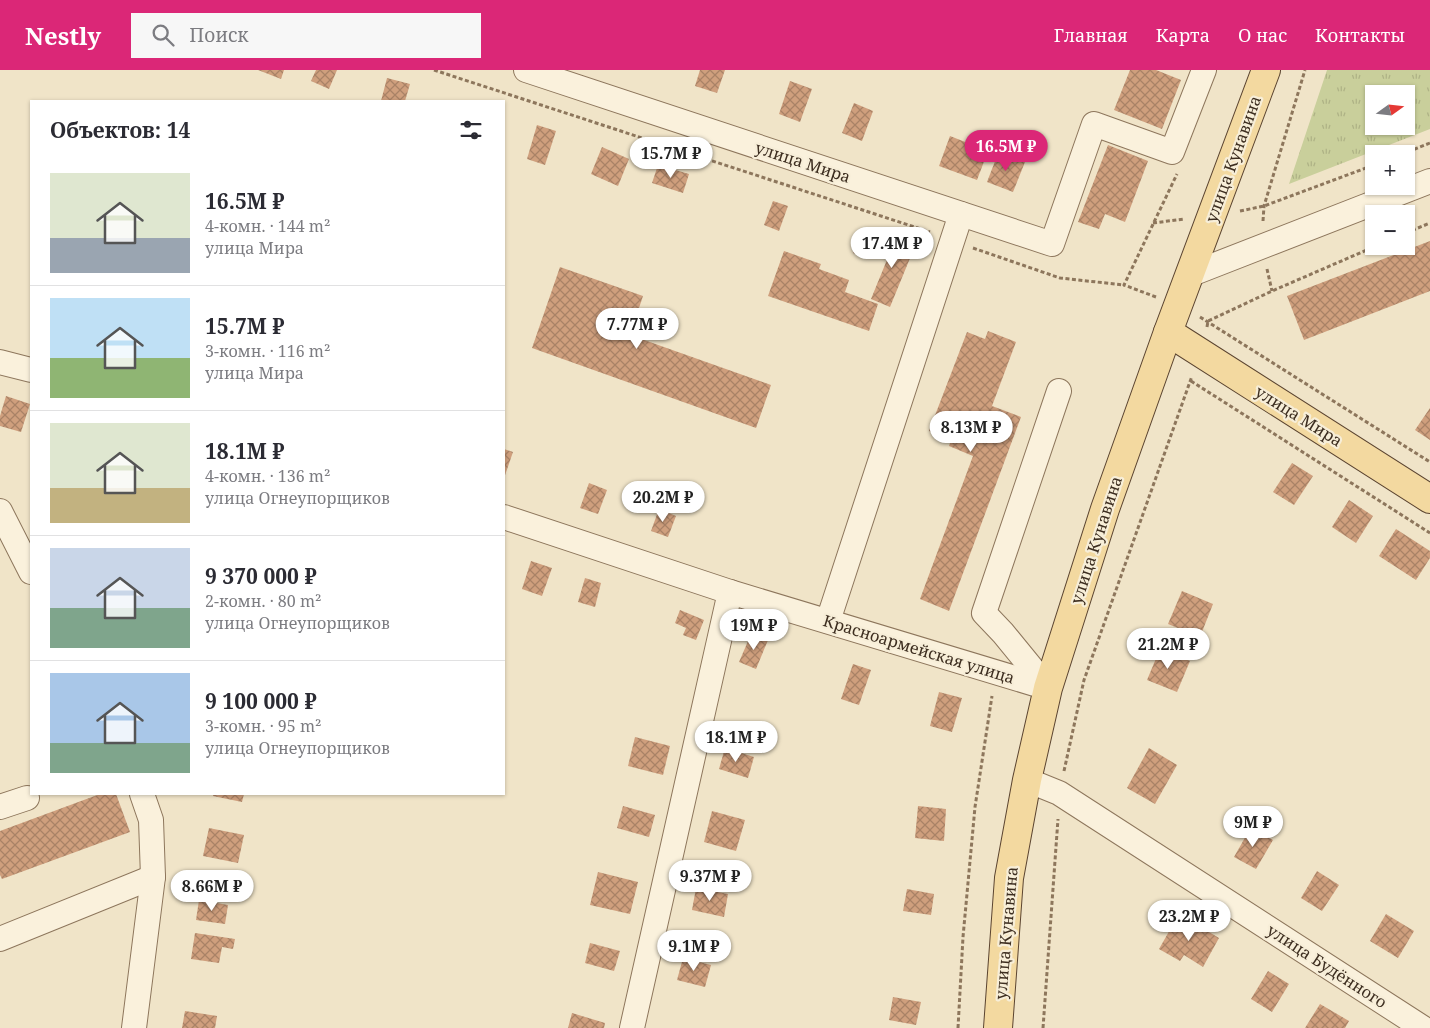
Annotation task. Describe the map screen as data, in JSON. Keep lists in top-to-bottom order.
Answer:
{
  "streets": {
    "main road": ["улица Кунавина", "улица Мира"],
    "street": ["Красноармейская улица", "улица Будённого"]
  },
  "crossings": [
    ["улица Кунавина", "улица Мира"],
    ["улица Кунавина", "Красноармейская улица"],
    ["улица Кунавина", "улица Будённого"]
  ],
  "north": "right",
  "page": {
    "header": "Nestly",
    "search": "Поиск",
    "nav": [
      "Главная",
      "Карта",
      "О нас",
      "Контакты"
    ],
    "map_buttons": ["+", "−"],
    "heading": "Объектов: 14",
    "price": [
      "16.5M ₽",
      "15.7M ₽",
      "17.4M ₽",
      "7.77M ₽",
      "8.13M ₽",
      "20.2M ₽",
      "19M ₽",
      "21.2M ₽",
      "18.1M ₽",
      "9M ₽",
      "9.37M ₽",
      "8.66M ₽",
      "23.2M ₽",
      "9.1M ₽"
    ],
    "list": [
      {
        "name": "16.5M ₽",
        "note": "4-комн. · 144 m² · улица Мира"
      },
      {
        "name": "15.7M ₽",
        "note": "3-комн. · 116 m² · улица Мира"
      },
      {
        "name": "18.1M ₽",
        "note": "4-комн. · 136 m² · улица Огнеупорщиков"
      },
      {
        "name": "9 370 000 ₽",
        "note": "2-комн. · 80 m² · улица Огнеупорщиков"
      },
      {
        "name": "9 100 000 ₽",
        "note": "3-комн. · 95 m² · улица Огнеупорщиков"
      }
    ]
  }
}
